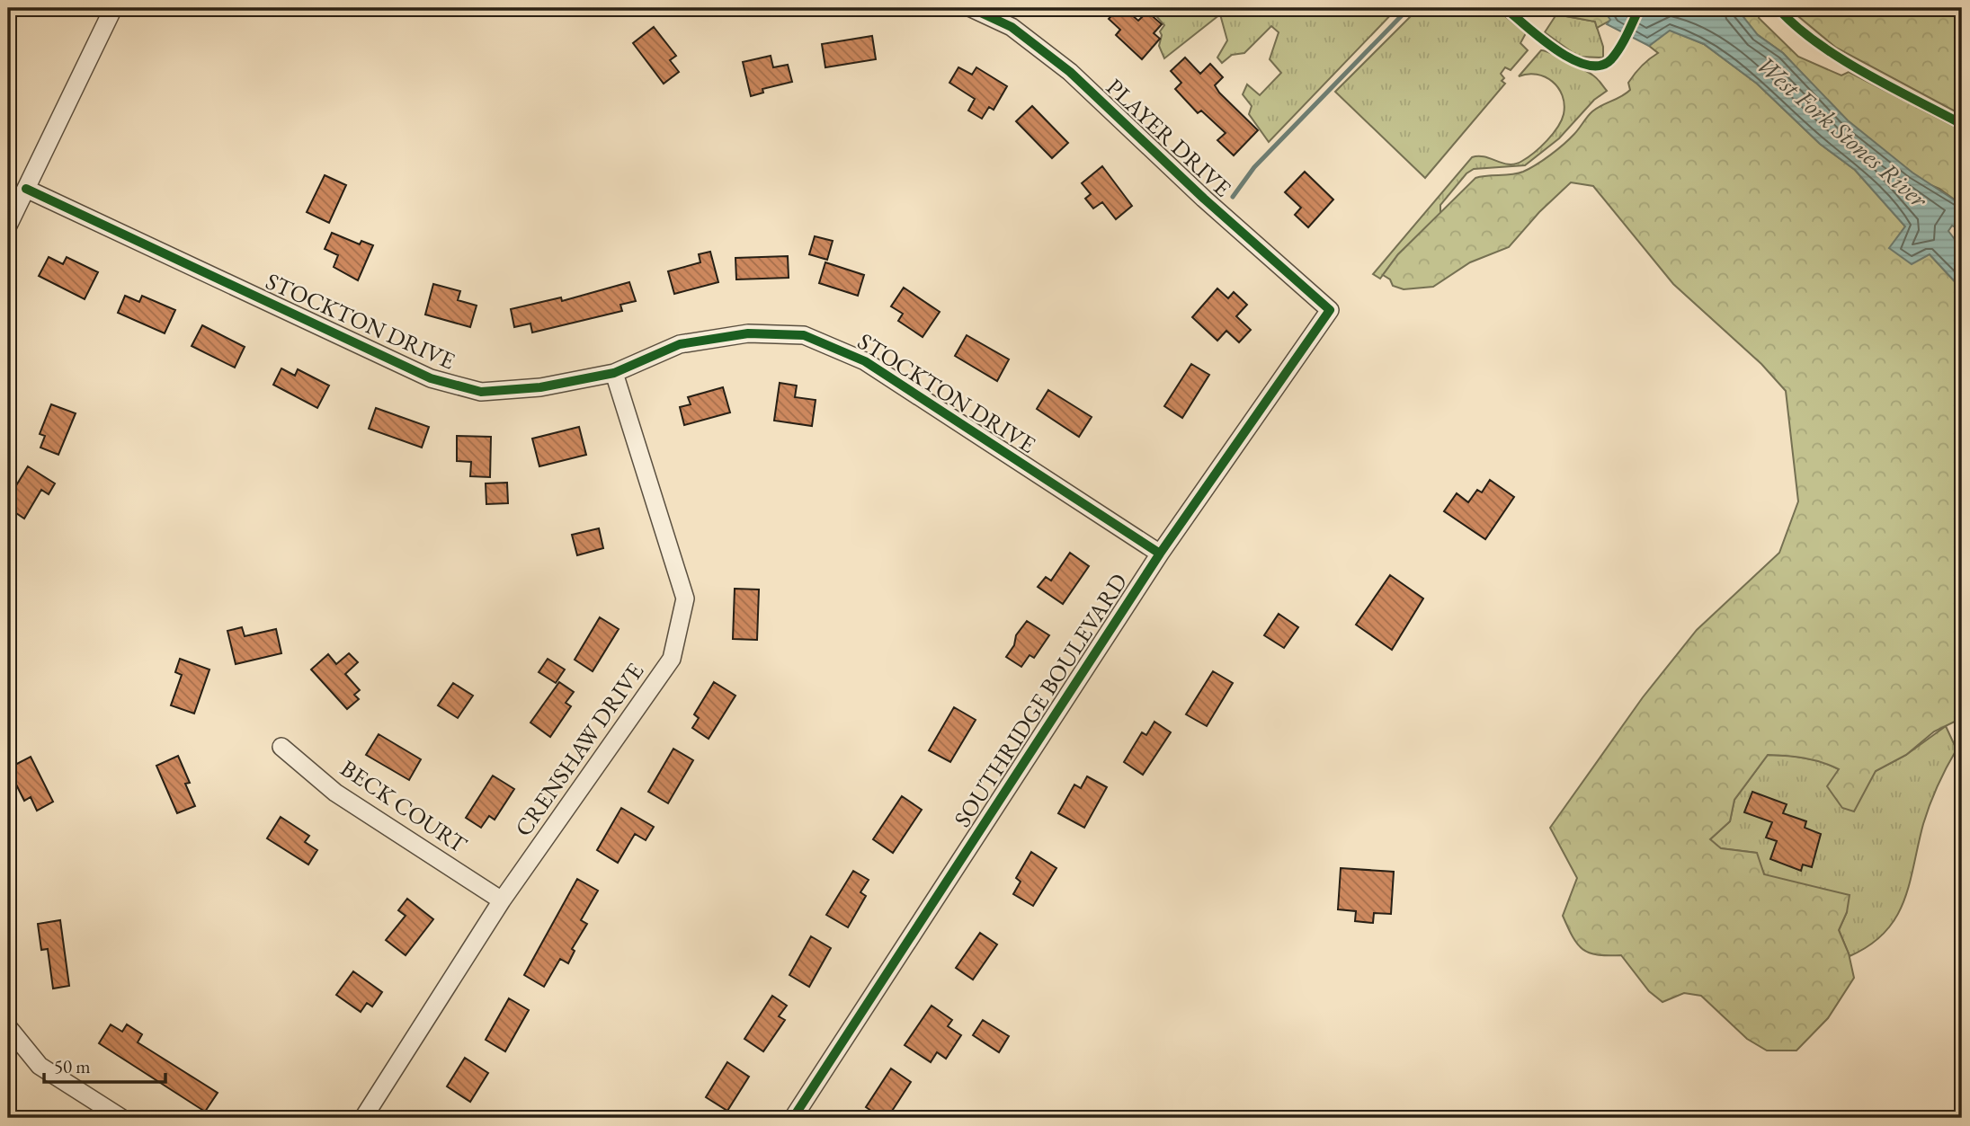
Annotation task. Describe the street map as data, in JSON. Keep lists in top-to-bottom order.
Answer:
{
  "streets": {
    "street": [
      "PLAYER DRIVE",
      "STOCKTON DRIVE",
      "SOUTHRIDGE BOULEVARD",
      "CRENSHAW DRIVE",
      "BECK COURT"
    ]
  },
  "crossings": [
    ["PLAYER DRIVE", "SOUTHRIDGE BOULEVARD"],
    ["STOCKTON DRIVE", "SOUTHRIDGE BOULEVARD"],
    ["STOCKTON DRIVE", "CRENSHAW DRIVE"],
    ["CRENSHAW DRIVE", "BECK COURT"]
  ],
  "water": ["West Fork Stones River"],
  "scale_bar": "50 m"
}
